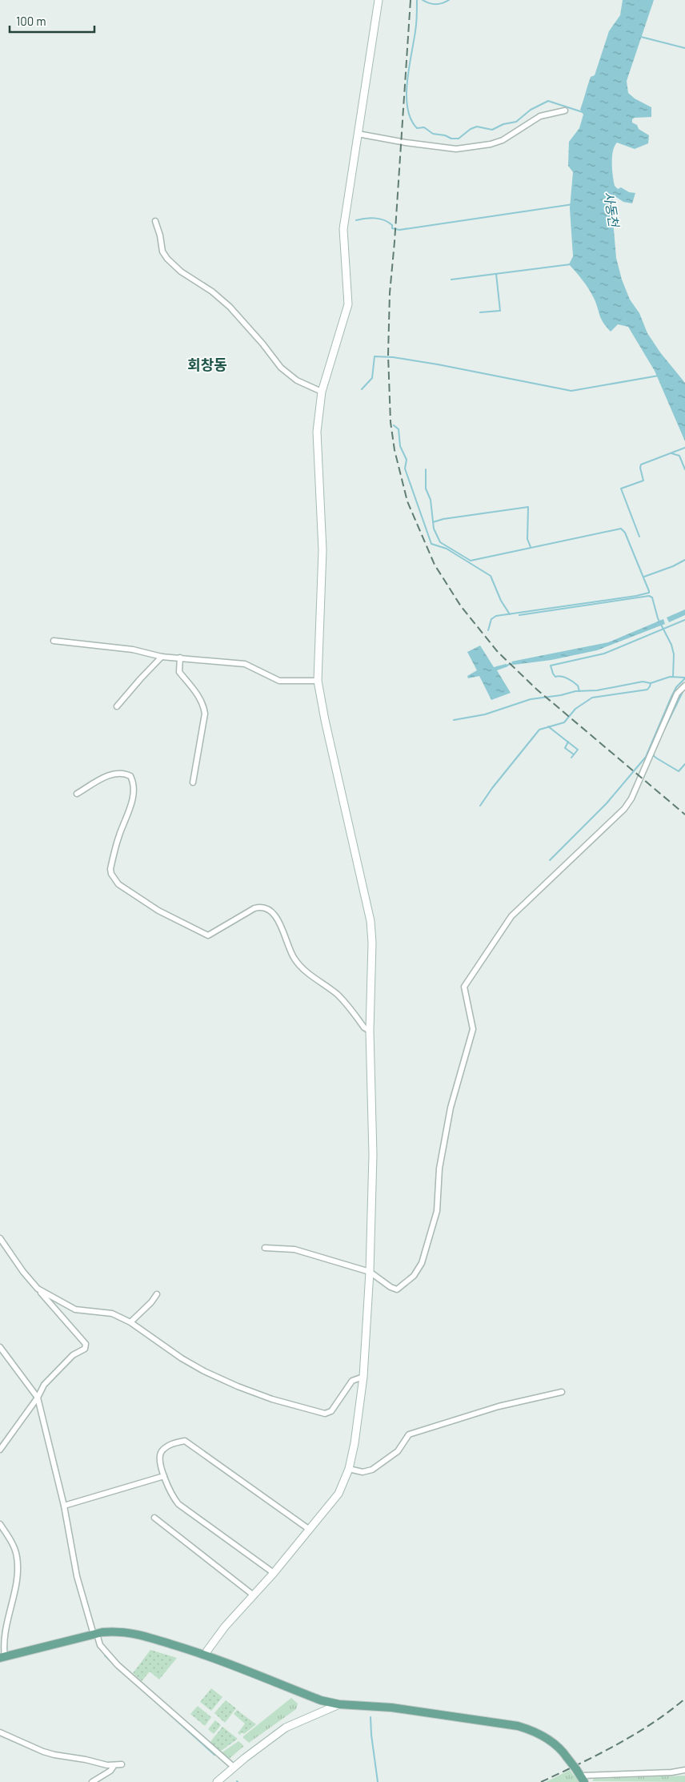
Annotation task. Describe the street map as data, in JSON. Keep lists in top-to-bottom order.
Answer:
{
  "districts": ["회창동"],
  "water": ["사동천"],
  "scale_bar": "100 m"
}
